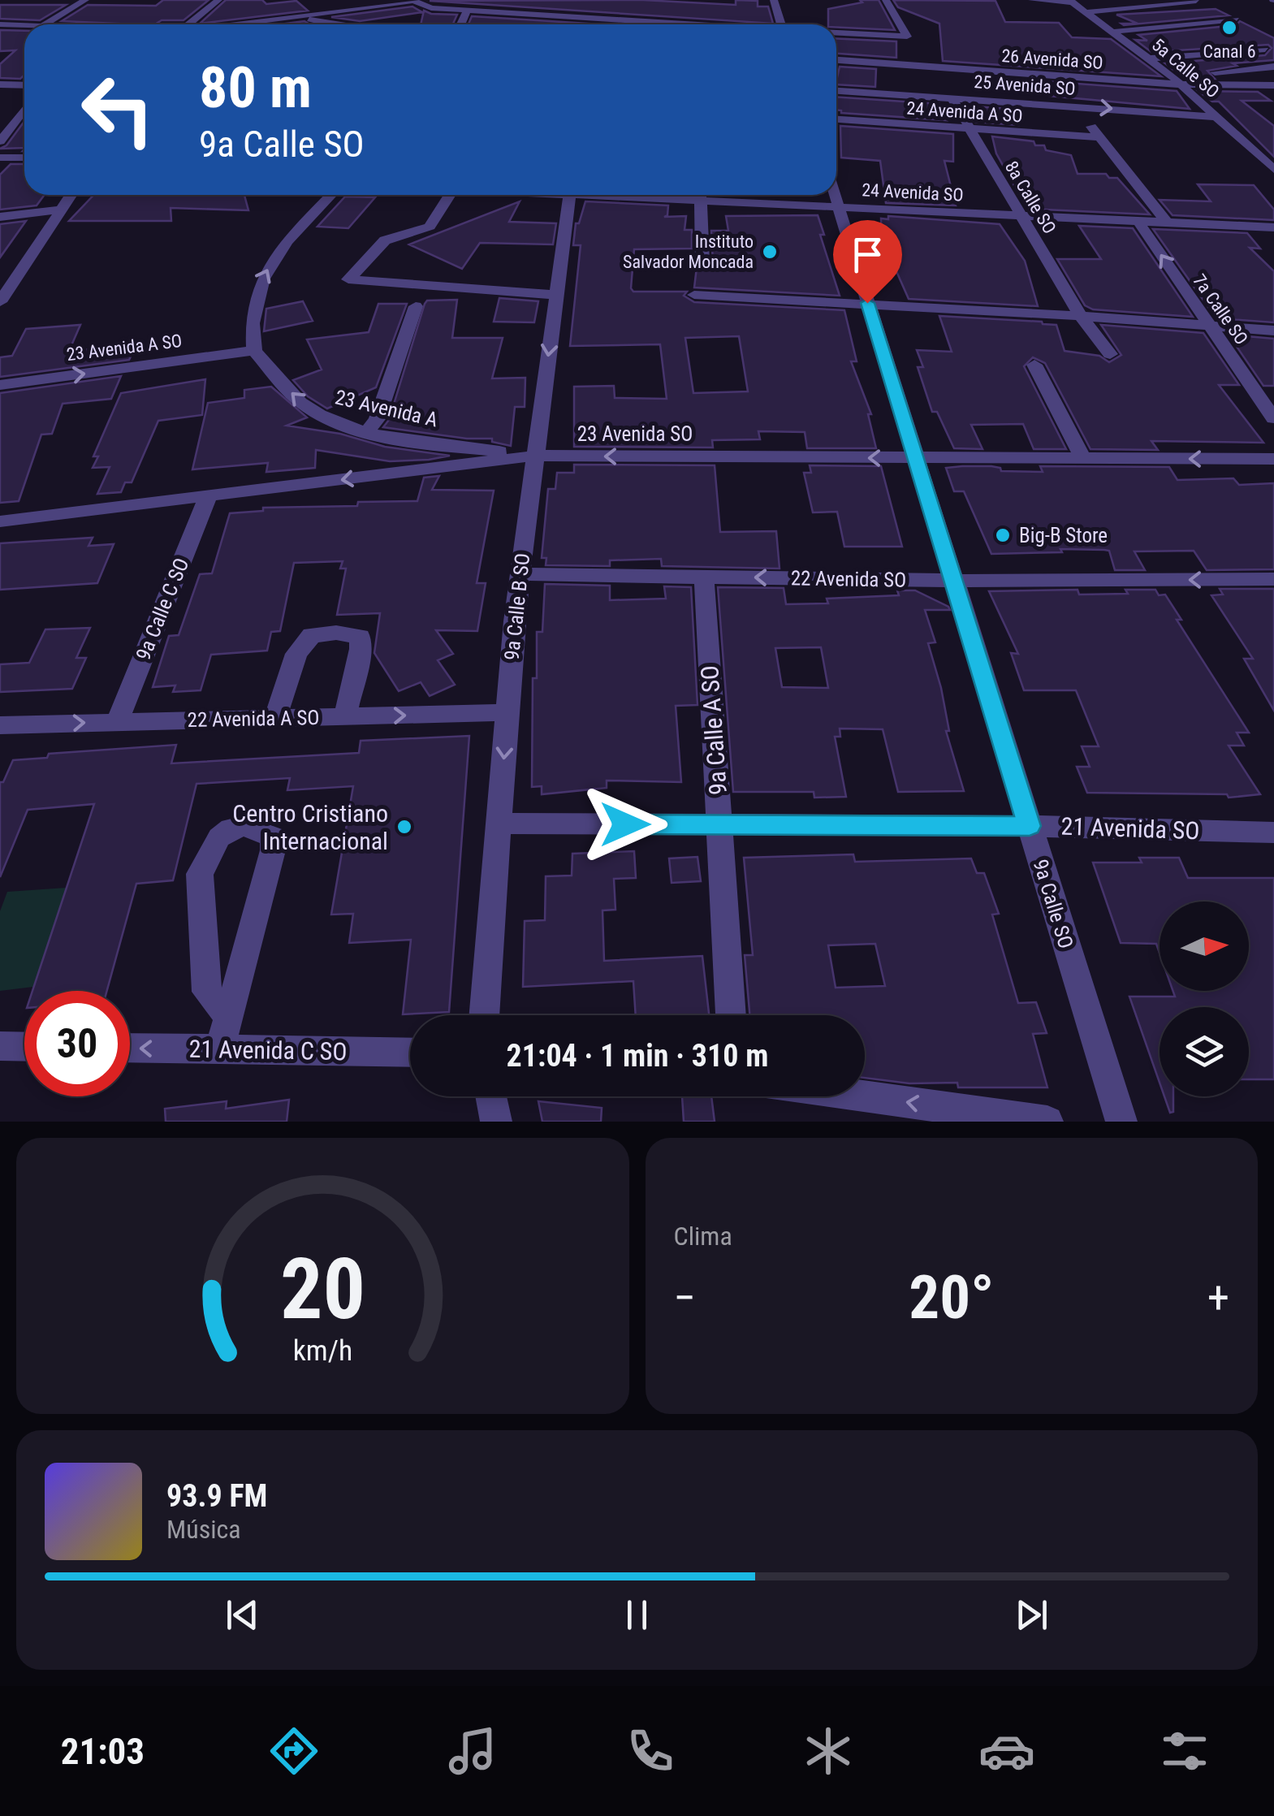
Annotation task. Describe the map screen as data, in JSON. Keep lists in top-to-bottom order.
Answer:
{
  "streets": {
    "street": [
      "26 Avenida SO",
      "5a Calle SO",
      "25 Avenida SO",
      "24 Avenida A SO",
      "24 Avenida SO",
      "8a Calle SO",
      "7a Calle SO",
      "23 Avenida A SO",
      "23 Avenida A",
      "23 Avenida SO",
      "22 Avenida SO",
      "9a Calle B SO",
      "9a Calle C SO",
      "22 Avenida A SO",
      "9a Calle A SO",
      "21 Avenida SO",
      "9a Calle SO",
      "21 Avenida C SO"
    ]
  },
  "crossings": [
    ["26 Avenida SO", "5a Calle SO"],
    ["5a Calle SO", "25 Avenida SO"],
    ["25 Avenida SO", "8a Calle SO"],
    ["24 Avenida A SO", "8a Calle SO"],
    ["24 Avenida SO", "8a Calle SO"],
    ["24 Avenida SO", "7a Calle SO"],
    ["24 Avenida SO", "9a Calle SO"],
    ["23 Avenida A SO", "23 Avenida A"],
    ["23 Avenida A", "23 Avenida SO"],
    ["23 Avenida A", "9a Calle B SO"],
    ["23 Avenida SO", "9a Calle B SO"],
    ["23 Avenida SO", "9a Calle C SO"],
    ["23 Avenida SO", "9a Calle SO"],
    ["22 Avenida SO", "9a Calle B SO"],
    ["22 Avenida SO", "9a Calle A SO"],
    ["22 Avenida SO", "9a Calle SO"],
    ["9a Calle B SO", "22 Avenida A SO"],
    ["9a Calle B SO", "21 Avenida SO"],
    ["9a Calle C SO", "22 Avenida A SO"],
    ["9a Calle A SO", "21 Avenida SO"],
    ["21 Avenida SO", "9a Calle SO"]
  ],
  "one_way": [
    "23 Avenida A SO",
    "23 Avenida A",
    "22 Avenida SO",
    "22 Avenida A SO"
  ],
  "places": [
    "Canal 6",
    "Instituto Salvador Moncada",
    "Big-B Store",
    "Centro Cristiano Internacional"
  ],
  "north": "right",
  "page": {
    "turn": ["80 m", "9a Calle SO"],
    "limit": "30",
    "trip": "21:04 · 1 min · 310 m",
    "tile": "Clima",
    "heat": ["−", "20°", "+"],
    "song": ["93.9 FM", "Música"],
    "tabs": "21:03",
    "gauge": ["20", "km/h"]
  }
}
